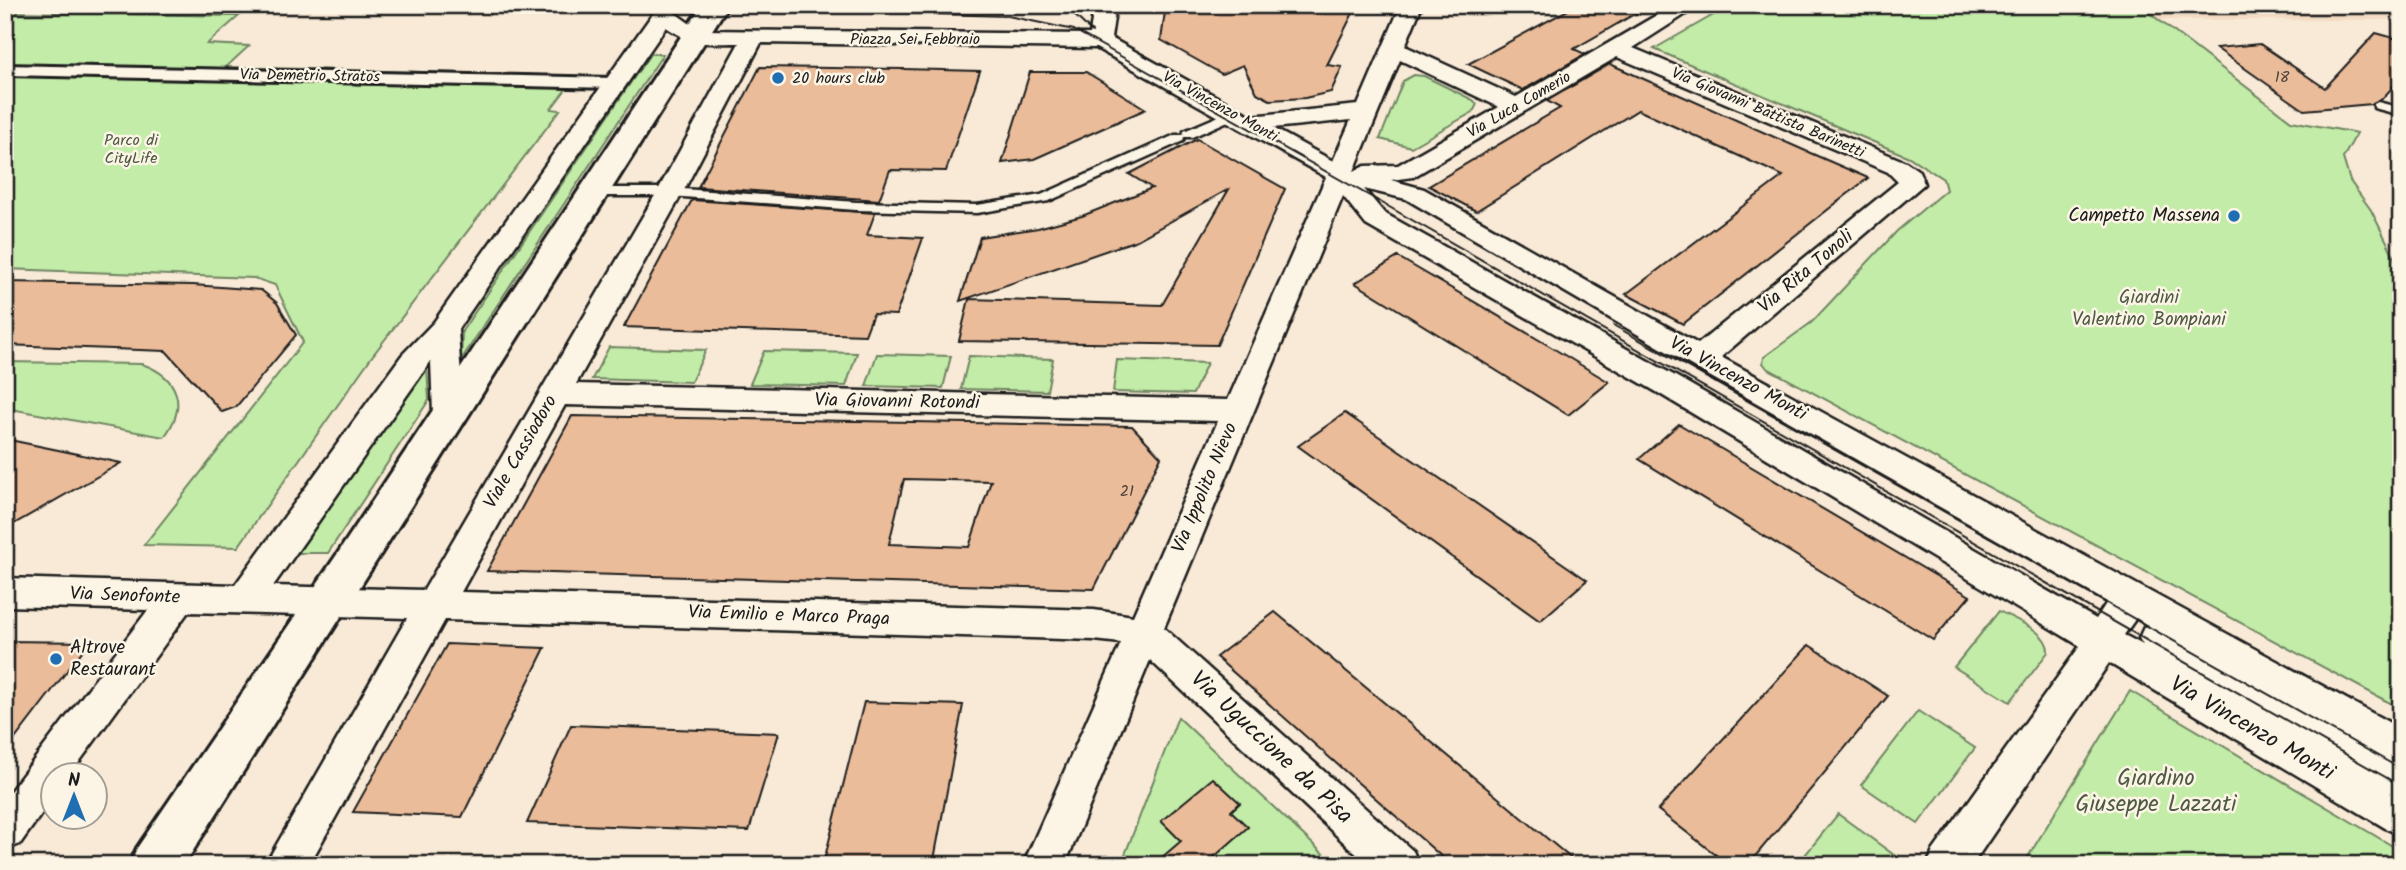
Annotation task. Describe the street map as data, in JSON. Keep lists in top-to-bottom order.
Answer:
{
  "streets": {
    "street": [
      "Piazza Sei Febbraio",
      "Via Demetrio Stratos",
      "Via Luca Comerio",
      "Via Vincenzo Monti",
      "Via Giovanni Battista Barinetti",
      "Via Rita Tonoli",
      "Via Giovanni Rotondi",
      "Viale Cassiodoro",
      "Via Ippolito Nievo",
      "Via Senofonte",
      "Via Emilio e Marco Praga",
      "Via Uguccione da Pisa"
    ]
  },
  "crossings": [
    ["Piazza Sei Febbraio", "Via Vincenzo Monti"],
    ["Piazza Sei Febbraio", "Viale Cassiodoro"],
    ["Via Luca Comerio", "Via Vincenzo Monti"],
    ["Via Luca Comerio", "Via Giovanni Battista Barinetti"],
    ["Via Luca Comerio", "Via Ippolito Nievo"],
    ["Via Vincenzo Monti", "Via Rita Tonoli"],
    ["Via Vincenzo Monti", "Via Ippolito Nievo"],
    ["Via Giovanni Battista Barinetti", "Via Rita Tonoli"],
    ["Via Giovanni Rotondi", "Viale Cassiodoro"],
    ["Via Giovanni Rotondi", "Via Ippolito Nievo"],
    ["Viale Cassiodoro", "Via Emilio e Marco Praga"],
    ["Via Ippolito Nievo", "Via Emilio e Marco Praga"],
    ["Via Ippolito Nievo", "Via Uguccione da Pisa"],
    ["Via Senofonte", "Via Emilio e Marco Praga"],
    ["Via Emilio e Marco Praga", "Via Uguccione da Pisa"]
  ],
  "parks": ["Parco di CityLife", "Giardini Valentino Bompiani", "Giardino Giuseppe Lazzati"],
  "places": ["20 hours club", "Campetto Massena", "Altrove Restaurant"],
  "house_numbers": ["18", "21"],
  "north": "top"
}
